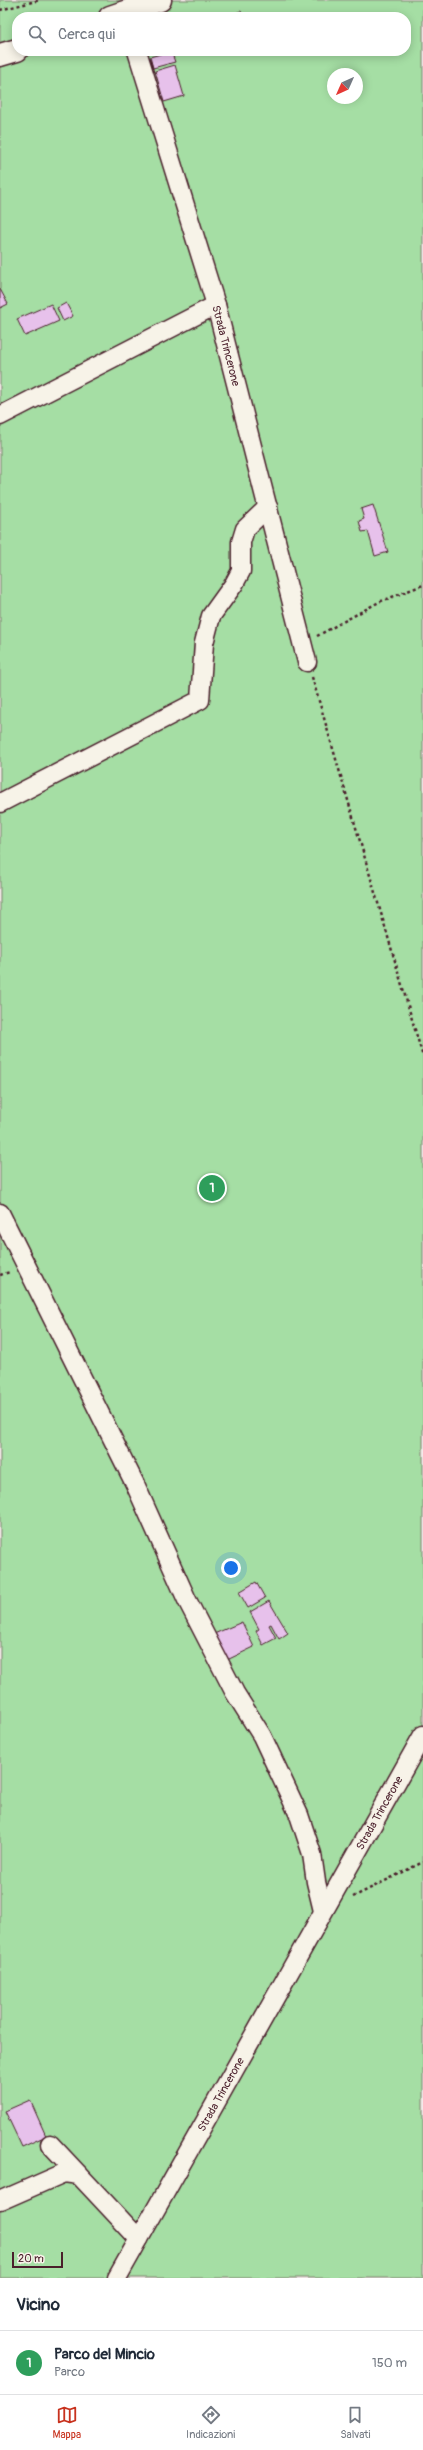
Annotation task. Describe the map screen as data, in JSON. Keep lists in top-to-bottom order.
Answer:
{
  "streets": {
    "street": ["Strada Trincerone"]
  },
  "scale_bar": "20 m",
  "north": "bottom left",
  "page": {
    "search": "Cerca qui",
    "pins": "1",
    "scale": "20 m",
    "heading": "Vicino",
    "list": [
      {
        "mark": "1",
        "name": "Parco del Mincio",
        "note": "Parco",
        "value": "150 m"
      }
    ],
    "nav": ["Mappa", "Indicazioni", "Salvati"]
  }
}
